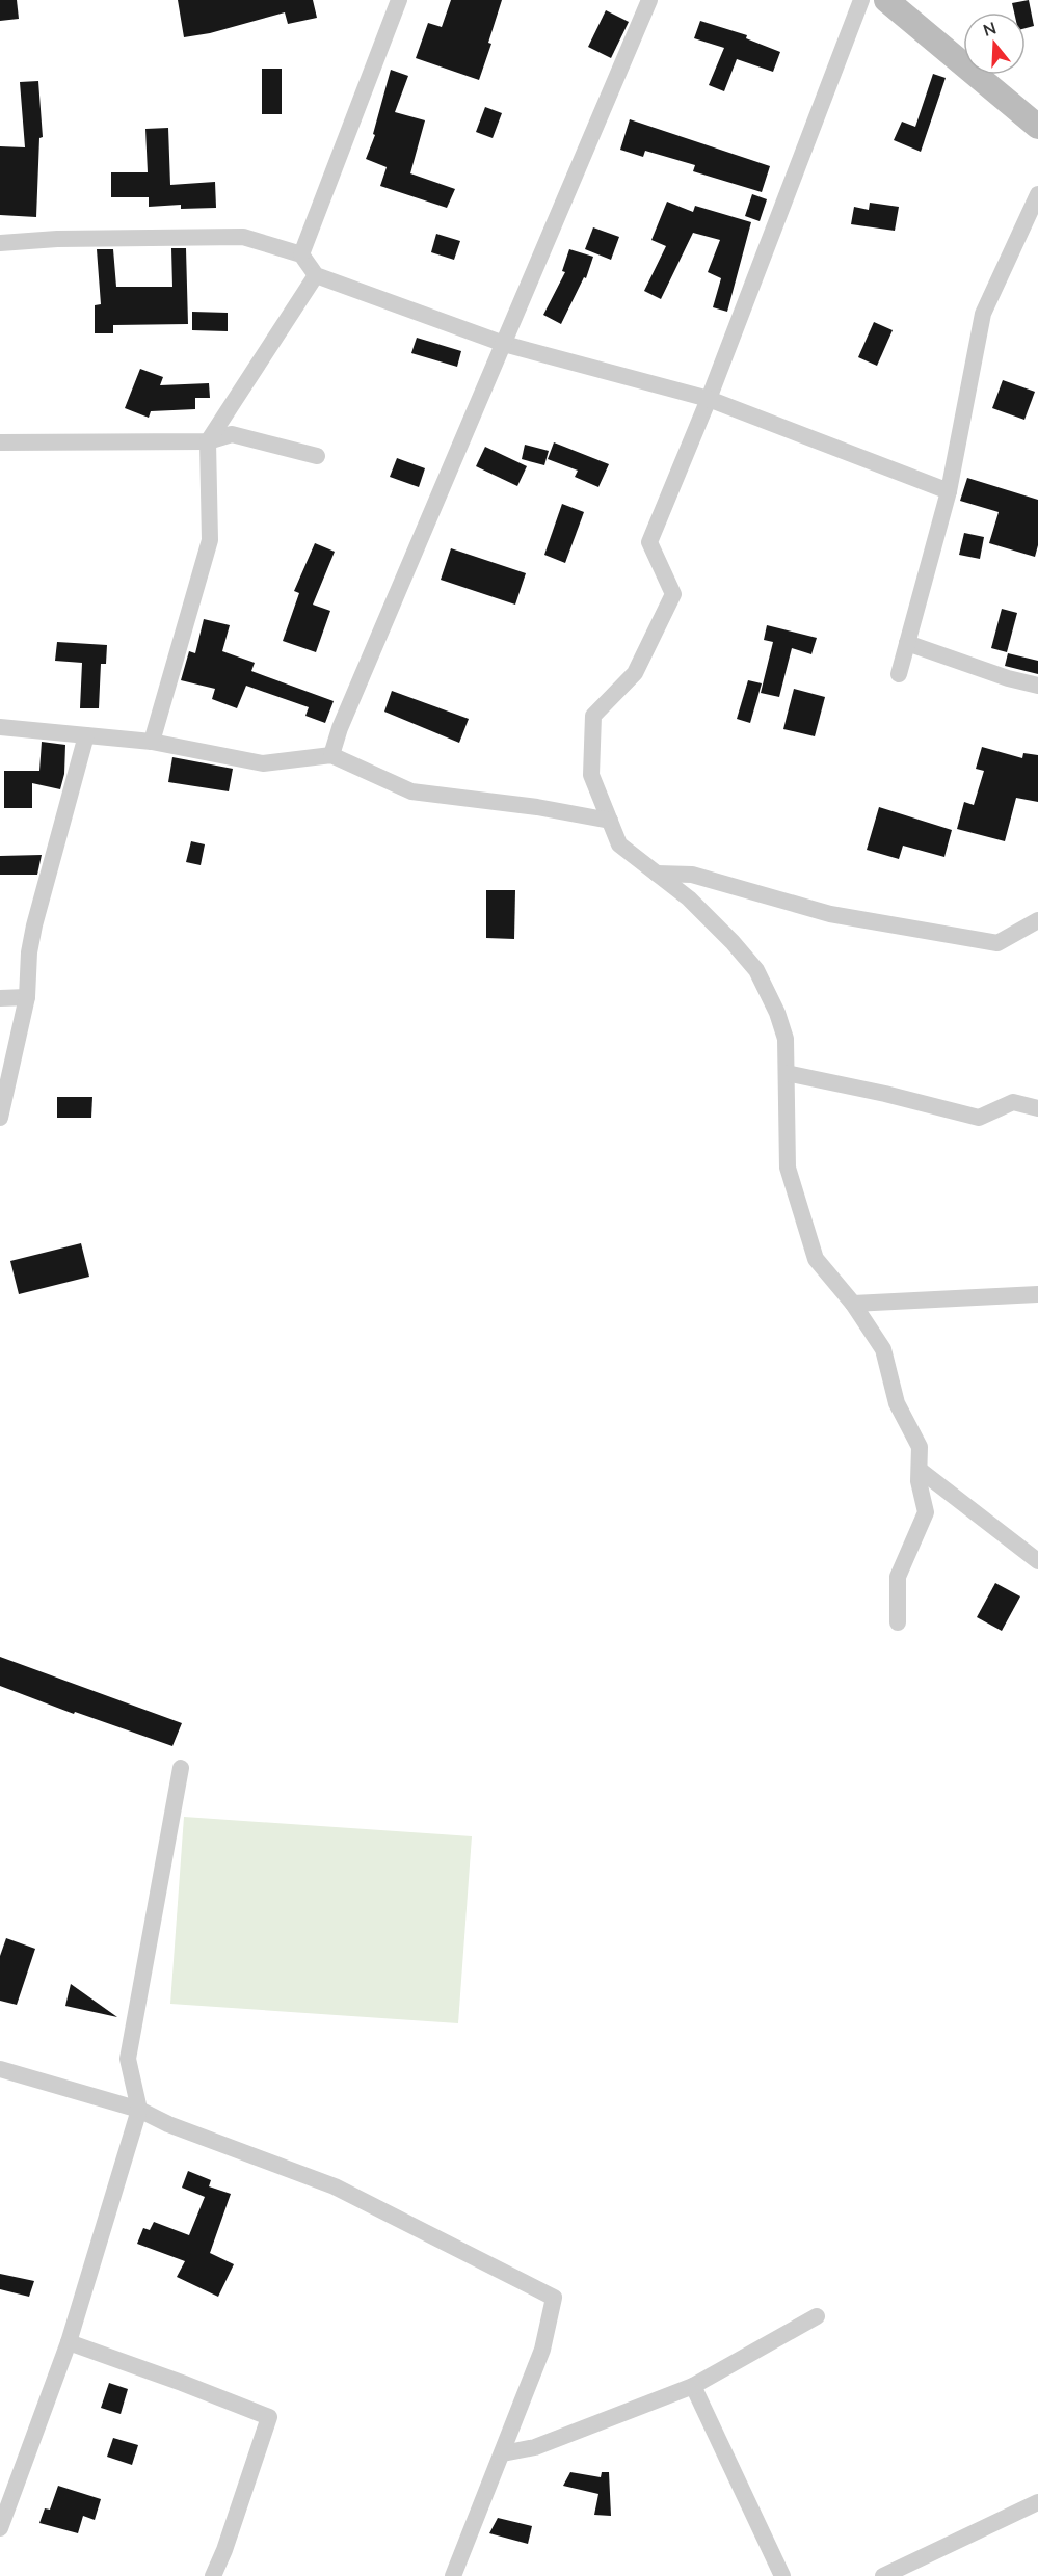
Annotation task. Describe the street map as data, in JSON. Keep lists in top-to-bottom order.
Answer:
{
  "north": "top"
}
